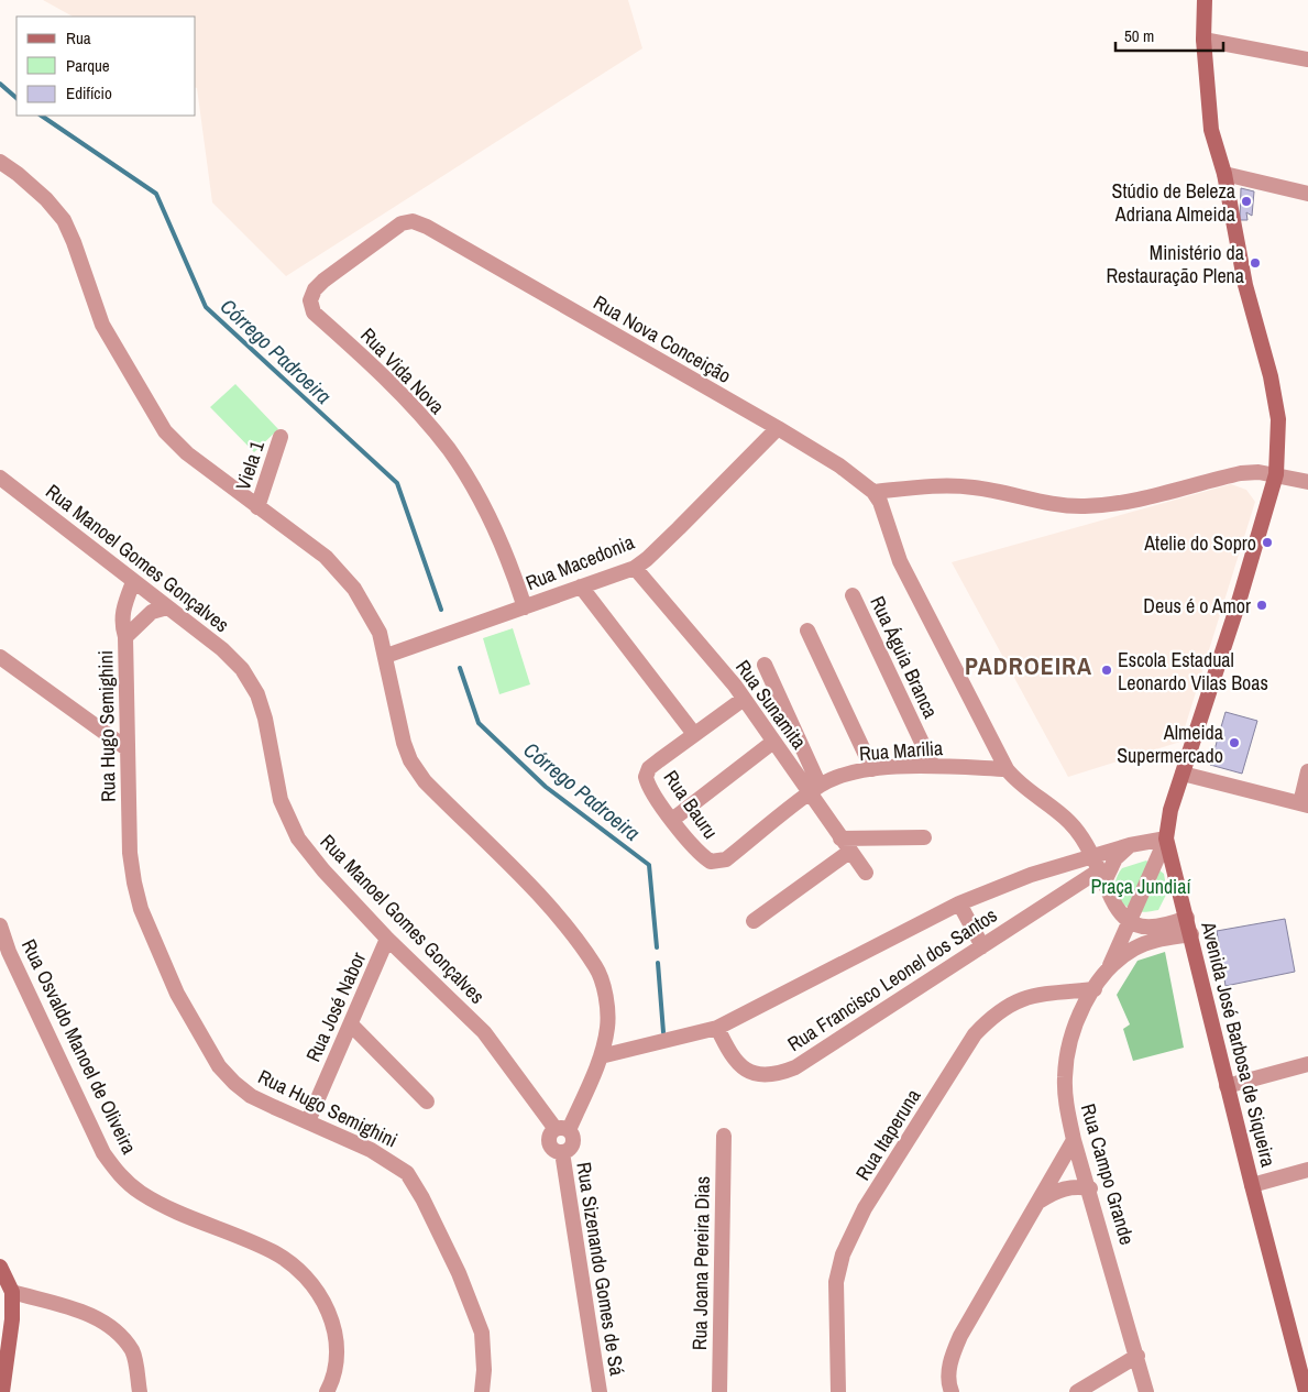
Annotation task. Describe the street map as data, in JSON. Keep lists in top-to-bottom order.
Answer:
{
  "streets": {
    "main road": ["Avenida José Barbosa de Siqueira"],
    "street": [
      "Rua Nova Conceição",
      "Rua Vida Nova",
      "Viela 1",
      "Rua Manoel Gomes Gonçalves",
      "Rua Macedonia",
      "Rua Águia Branca",
      "Rua Sunamita",
      "Rua Hugo Semighini",
      "Rua Marilia",
      "Rua Bauru",
      "Rua Francisco Leonel dos Santos",
      "Rua José Nabor",
      "Rua Osvaldo Manoel de Oliveira",
      "Rua Itaperuna",
      "Rua Campo Grande",
      "Rua Joana Pereira Dias",
      "Rua Sizenando Gomes de Sá"
    ]
  },
  "crossings": [
    ["Rua Nova Conceição", "Rua Vida Nova"],
    ["Rua Nova Conceição", "Rua Macedonia"],
    ["Rua Vida Nova", "Rua Macedonia"],
    ["Rua Manoel Gomes Gonçalves", "Rua Hugo Semighini"],
    ["Rua Manoel Gomes Gonçalves", "Rua José Nabor"],
    ["Rua Manoel Gomes Gonçalves", "Rua Sizenando Gomes de Sá"],
    ["Rua Macedonia", "Rua Sunamita"],
    ["Rua Águia Branca", "Rua Marilia"],
    ["Rua Sunamita", "Rua Marilia"],
    ["Rua Sunamita", "Rua Bauru"],
    ["Rua Hugo Semighini", "Rua José Nabor"],
    ["Rua Marilia", "Rua Bauru"],
    ["Avenida José Barbosa de Siqueira", "Rua Campo Grande"],
    ["Rua Itaperuna", "Rua Campo Grande"]
  ],
  "districts": ["PADROEIRA"],
  "water": ["Córrego Padroeira"],
  "parks": ["Praça Jundiaí"],
  "places": [
    "Stúdio de Beleza Adriana Almeida",
    "Ministério da Restauração Plena",
    "Atelie do Sopro",
    "Deus é o Amor",
    "Escola Estadual Leonardo Vilas Boas",
    "Almeida Supermercado"
  ],
  "legend": ["Rua", "Parque", "Edifício"],
  "scale_bar": "50 m"
}
